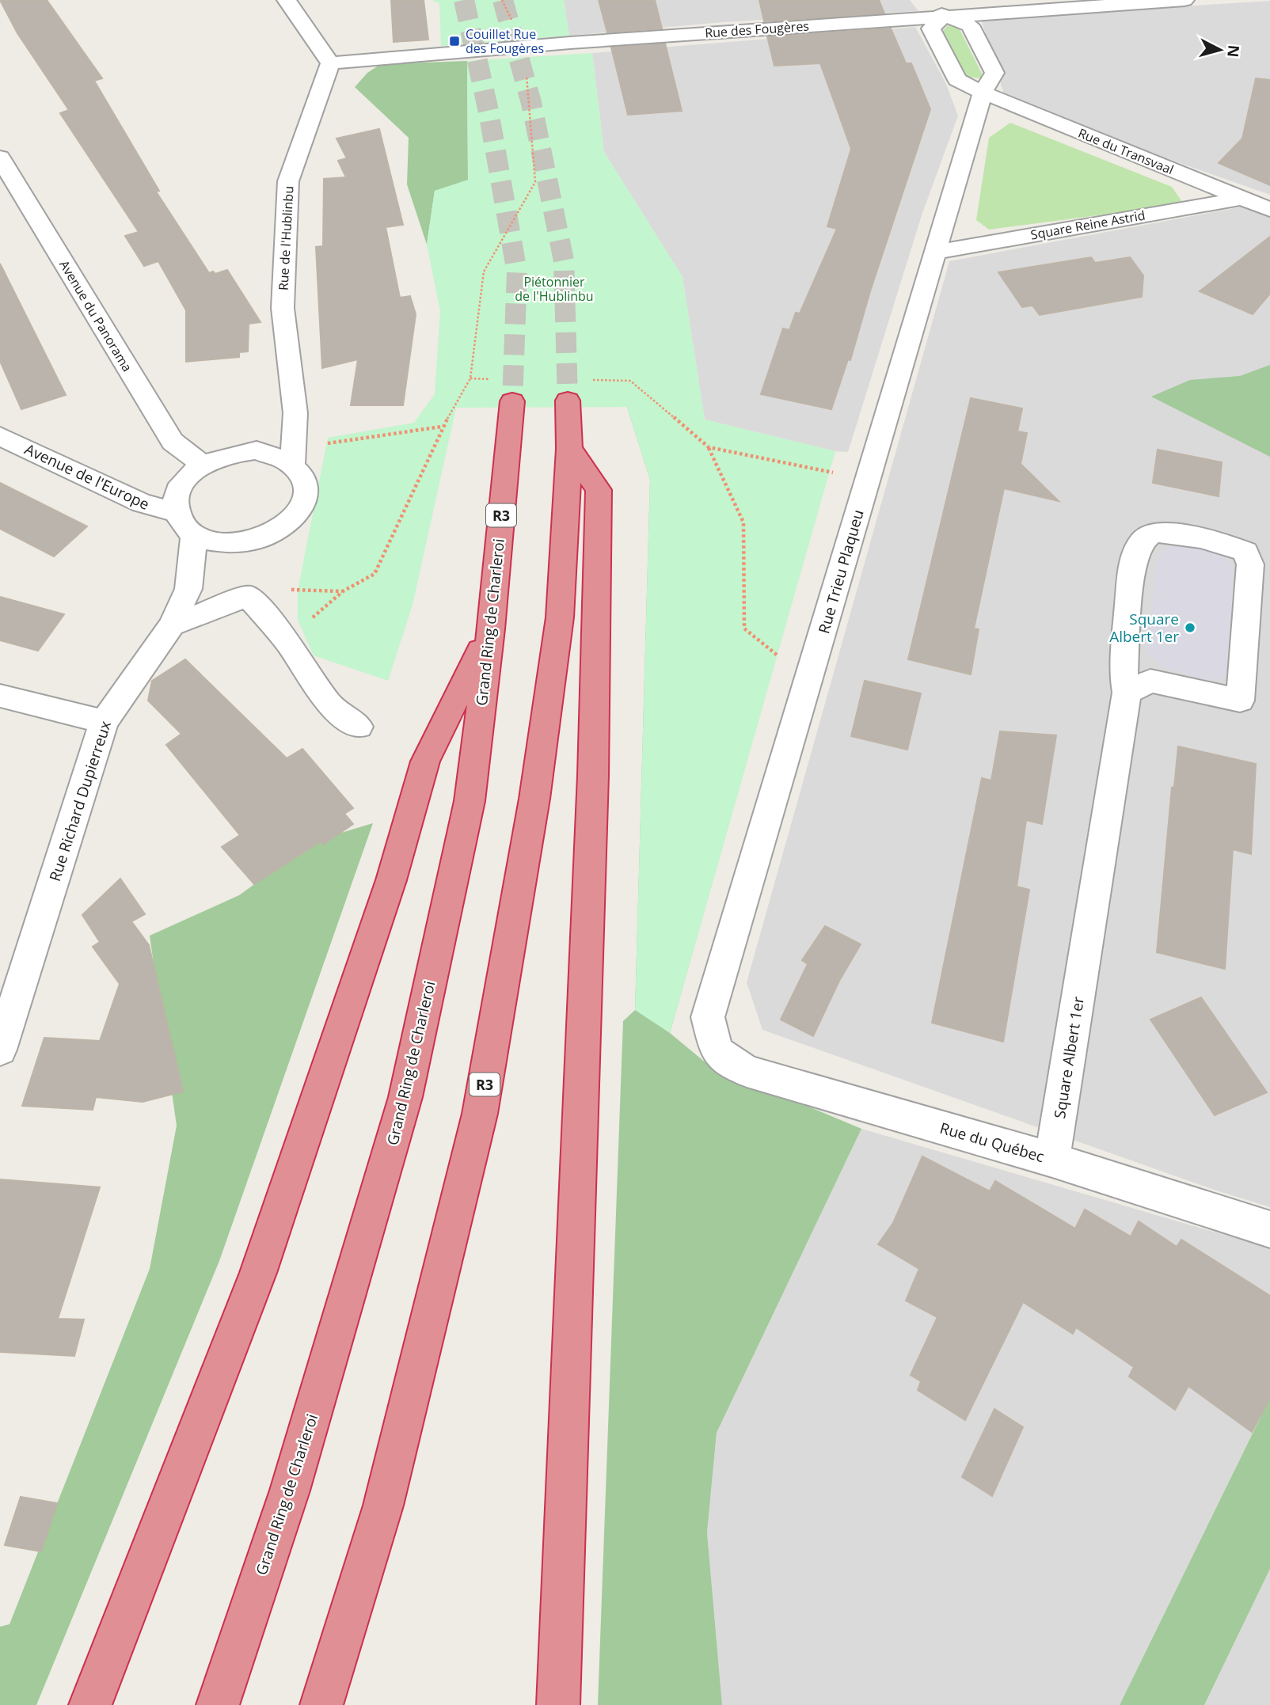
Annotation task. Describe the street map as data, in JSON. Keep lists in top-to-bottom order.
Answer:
{
  "streets": {
    "highway": ["R3", "Grand Ring de Charleroi"],
    "street": [
      "Rue des Fougères",
      "Rue du Transvaal",
      "Square Reine Astrid",
      "Rue de l'Hublinbu",
      "Avenue du Panorama",
      "Avenue de l'Europe",
      "Rue Trieu Plaqueu",
      "Rue Richard Dupierreux",
      "Square Albert 1er",
      "Rue du Québec"
    ]
  },
  "crossings": [
    ["Rue des Fougères", "Rue du Transvaal"],
    ["Rue des Fougères", "Rue de l'Hublinbu"],
    ["Rue du Transvaal", "Square Reine Astrid"],
    ["Rue du Transvaal", "Rue Trieu Plaqueu"],
    ["Square Reine Astrid", "Rue Trieu Plaqueu"],
    ["Rue de l'Hublinbu", "Avenue du Panorama"],
    ["Rue de l'Hublinbu", "Avenue de l'Europe"],
    ["Rue de l'Hublinbu", "Rue Richard Dupierreux"],
    ["Avenue du Panorama", "Avenue de l'Europe"],
    ["Avenue du Panorama", "Rue Richard Dupierreux"],
    ["Avenue de l'Europe", "Rue Richard Dupierreux"],
    ["Rue Trieu Plaqueu", "Rue du Québec"],
    ["Square Albert 1er", "Rue du Québec"]
  ],
  "parks": ["Piétonnier de l'Hublinbu"],
  "places": {
    "transit": ["Couillet Rue des Fougères"],
    "other": ["Square Albert 1er"]
  },
  "north": "right"
}
